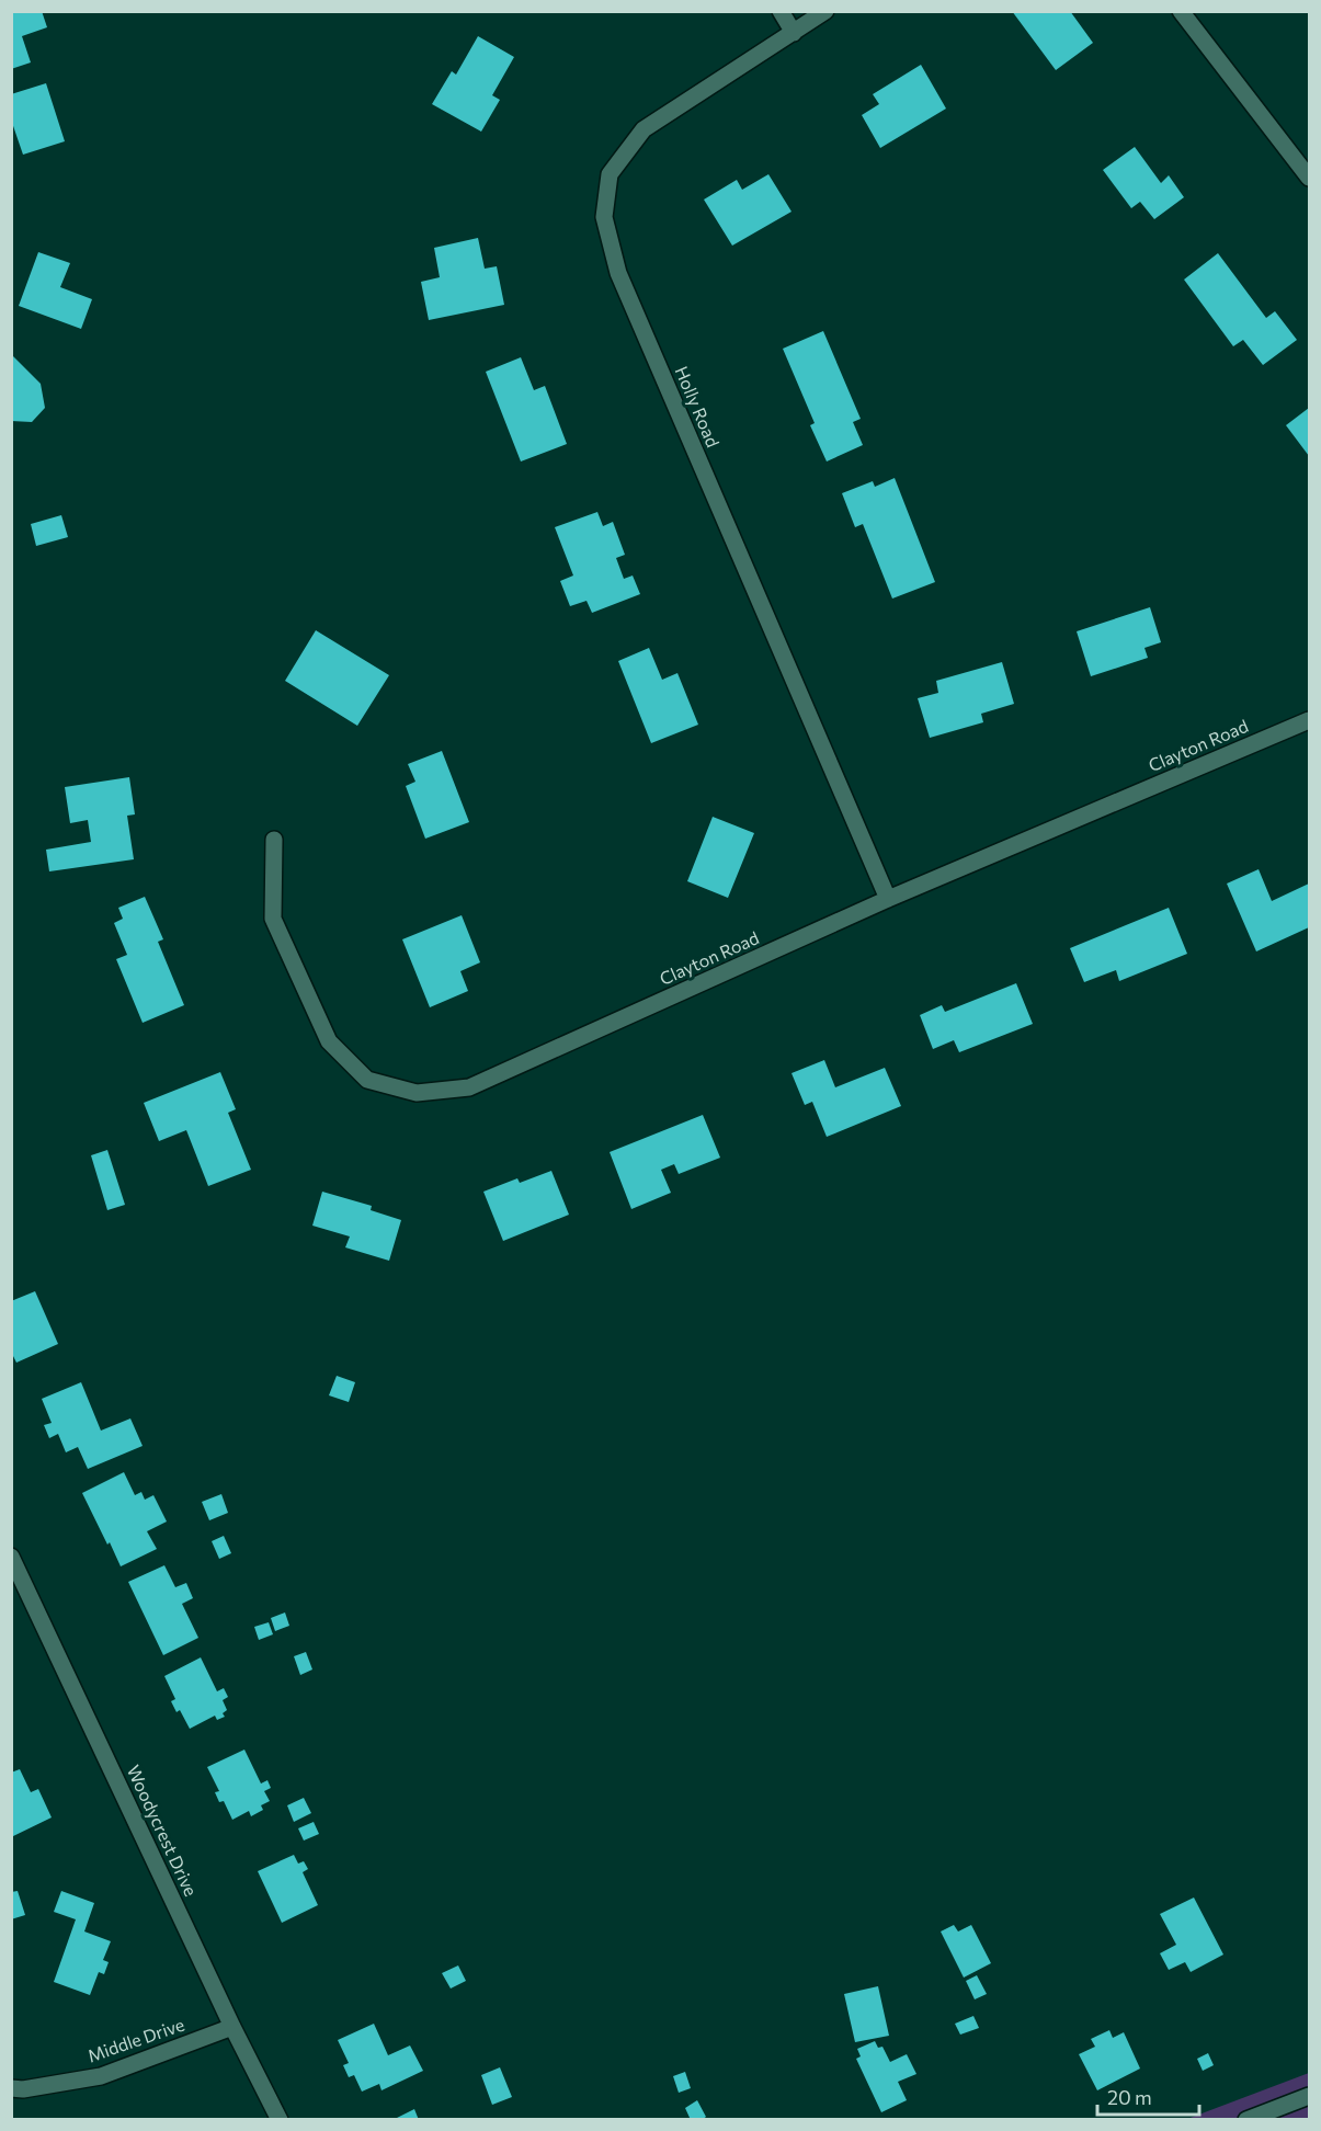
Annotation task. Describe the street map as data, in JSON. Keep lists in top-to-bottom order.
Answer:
{
  "streets": {
    "street": [
      "Holly Road",
      "Clayton Road",
      "Woodycrest Drive",
      "Middle Drive"
    ]
  },
  "crossings": [
    ["Holly Road", "Clayton Road"],
    ["Woodycrest Drive", "Middle Drive"]
  ],
  "scale_bar": "20 m"
}
